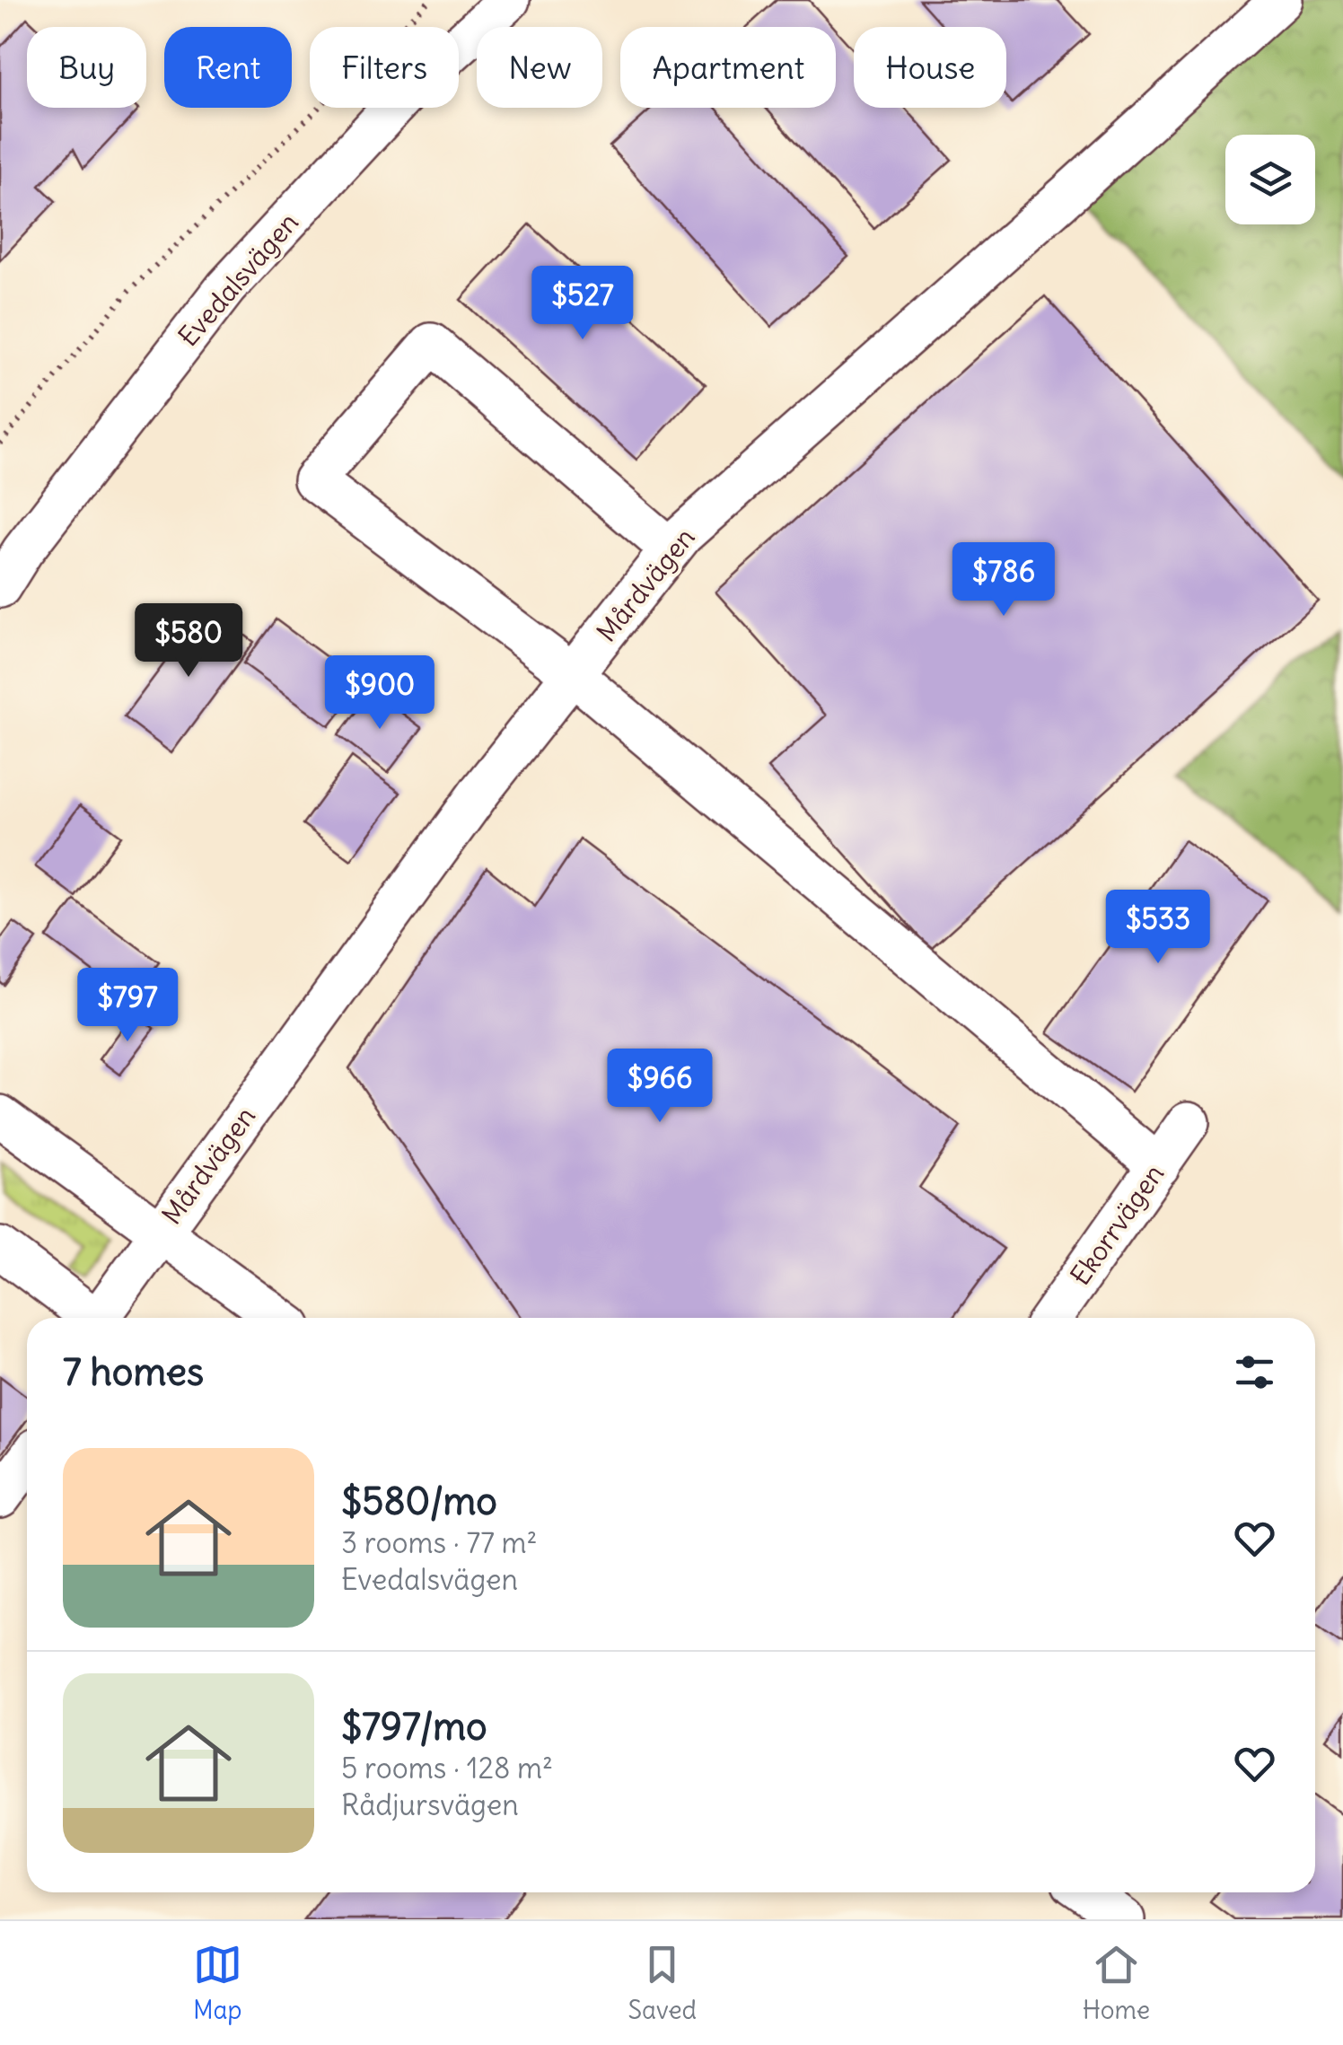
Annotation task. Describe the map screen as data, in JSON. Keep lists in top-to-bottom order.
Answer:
{
  "streets": {
    "street": ["Evedalsvägen", "Mårdvägen", "Ekorrvägen"]
  },
  "page": {
    "chip": [
      "Buy",
      "Rent",
      "Filters",
      "New",
      "Apartment",
      "House"
    ],
    "price": [
      "$527",
      "$786",
      "$580",
      "$900",
      "$533",
      "$797",
      "$966"
    ],
    "heading": "7 homes",
    "list": [
      {
        "name": "$580/mo",
        "note": "3 rooms · 77 m² · Evedalsvägen"
      },
      {
        "name": "$797/mo",
        "note": "5 rooms · 128 m² · Rådjursvägen"
      }
    ],
    "tabs": ["Map", "Saved", "Home"]
  }
}
